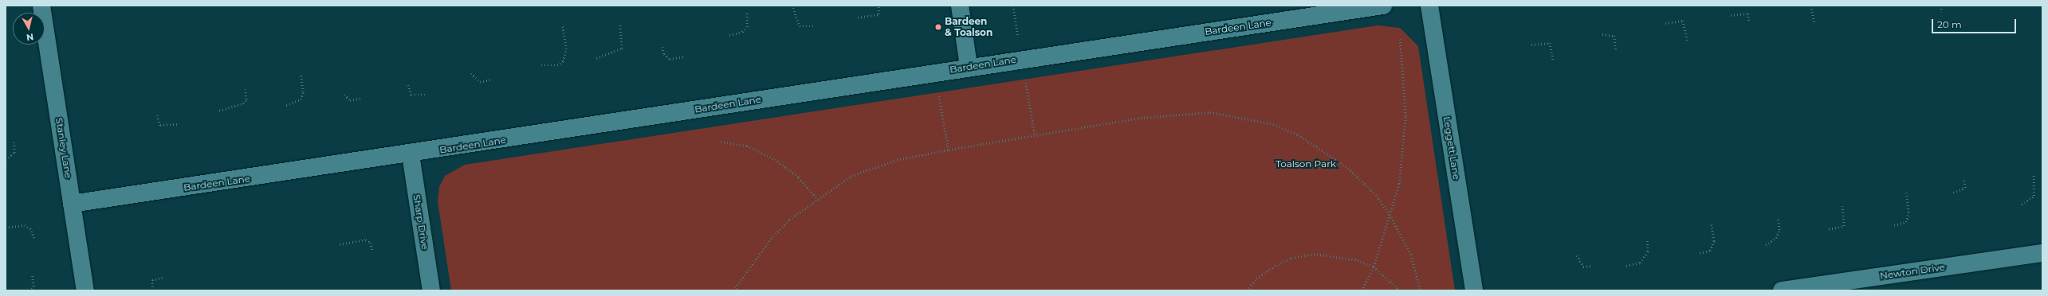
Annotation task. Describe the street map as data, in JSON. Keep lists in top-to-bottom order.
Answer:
{
  "streets": {
    "street": [
      "Bardeen Lane",
      "Stanley Lane",
      "Leggett Lane",
      "Sharp Drive",
      "Newton Drive"
    ]
  },
  "crossings": [
    ["Bardeen Lane", "Stanley Lane"],
    ["Bardeen Lane", "Sharp Drive"]
  ],
  "parks": ["Toalson Park"],
  "places": ["Bardeen & Toalson"],
  "scale_bar": "20 m",
  "north": "bottom"
}
